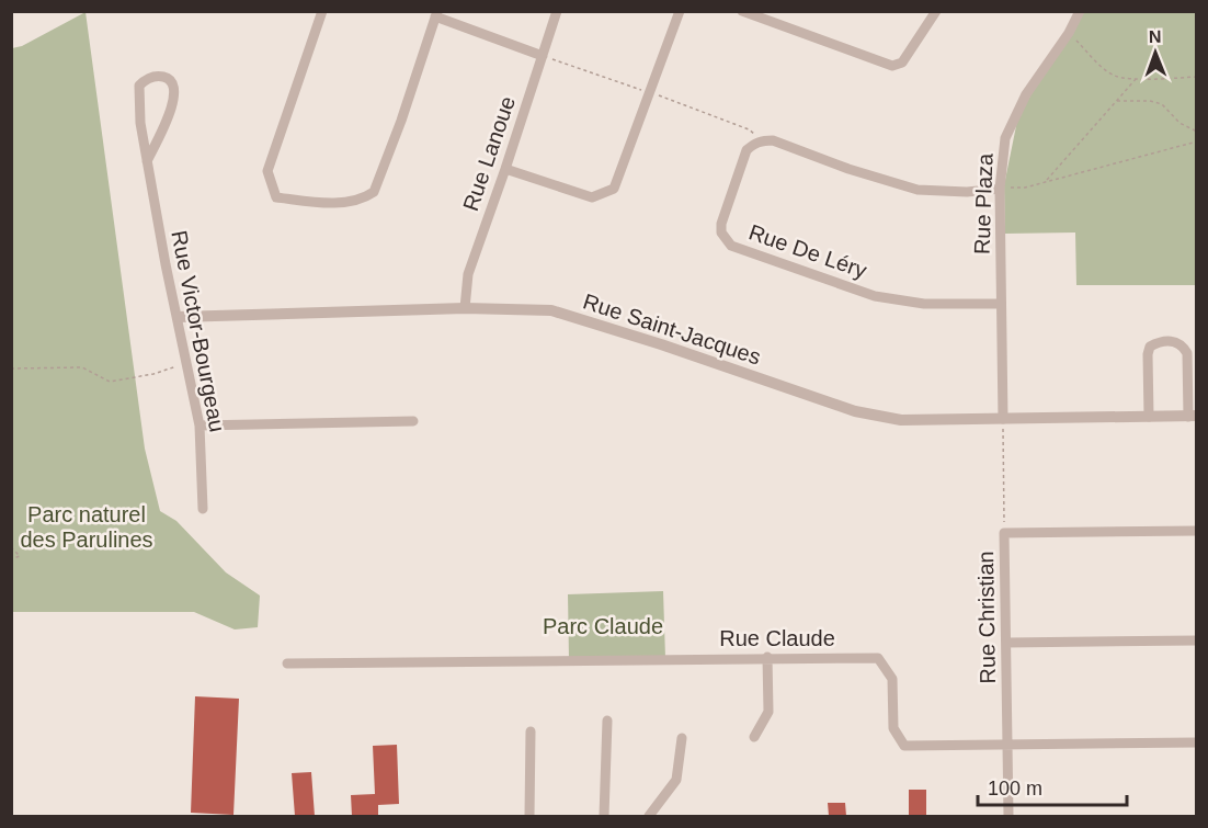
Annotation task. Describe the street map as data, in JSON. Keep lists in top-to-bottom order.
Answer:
{
  "streets": {
    "street": [
      "Rue Lanoue",
      "Rue Plaza",
      "Rue De Léry",
      "Rue Saint-Jacques",
      "Rue Victor-Bourgeau",
      "Rue Christian",
      "Rue Claude"
    ]
  },
  "crossings": [
    ["Rue Lanoue", "Rue Saint-Jacques"],
    ["Rue Plaza", "Rue De Léry"],
    ["Rue Plaza", "Rue Saint-Jacques"],
    ["Rue Plaza", "Rue Christian"],
    ["Rue Saint-Jacques", "Rue Victor-Bourgeau"],
    ["Rue Saint-Jacques", "Rue Christian"],
    ["Rue Christian", "Rue Claude"]
  ],
  "parks": ["Parc naturel des Parulines", "Parc Claude"],
  "scale_bar": "100 m",
  "north": "top"
}
